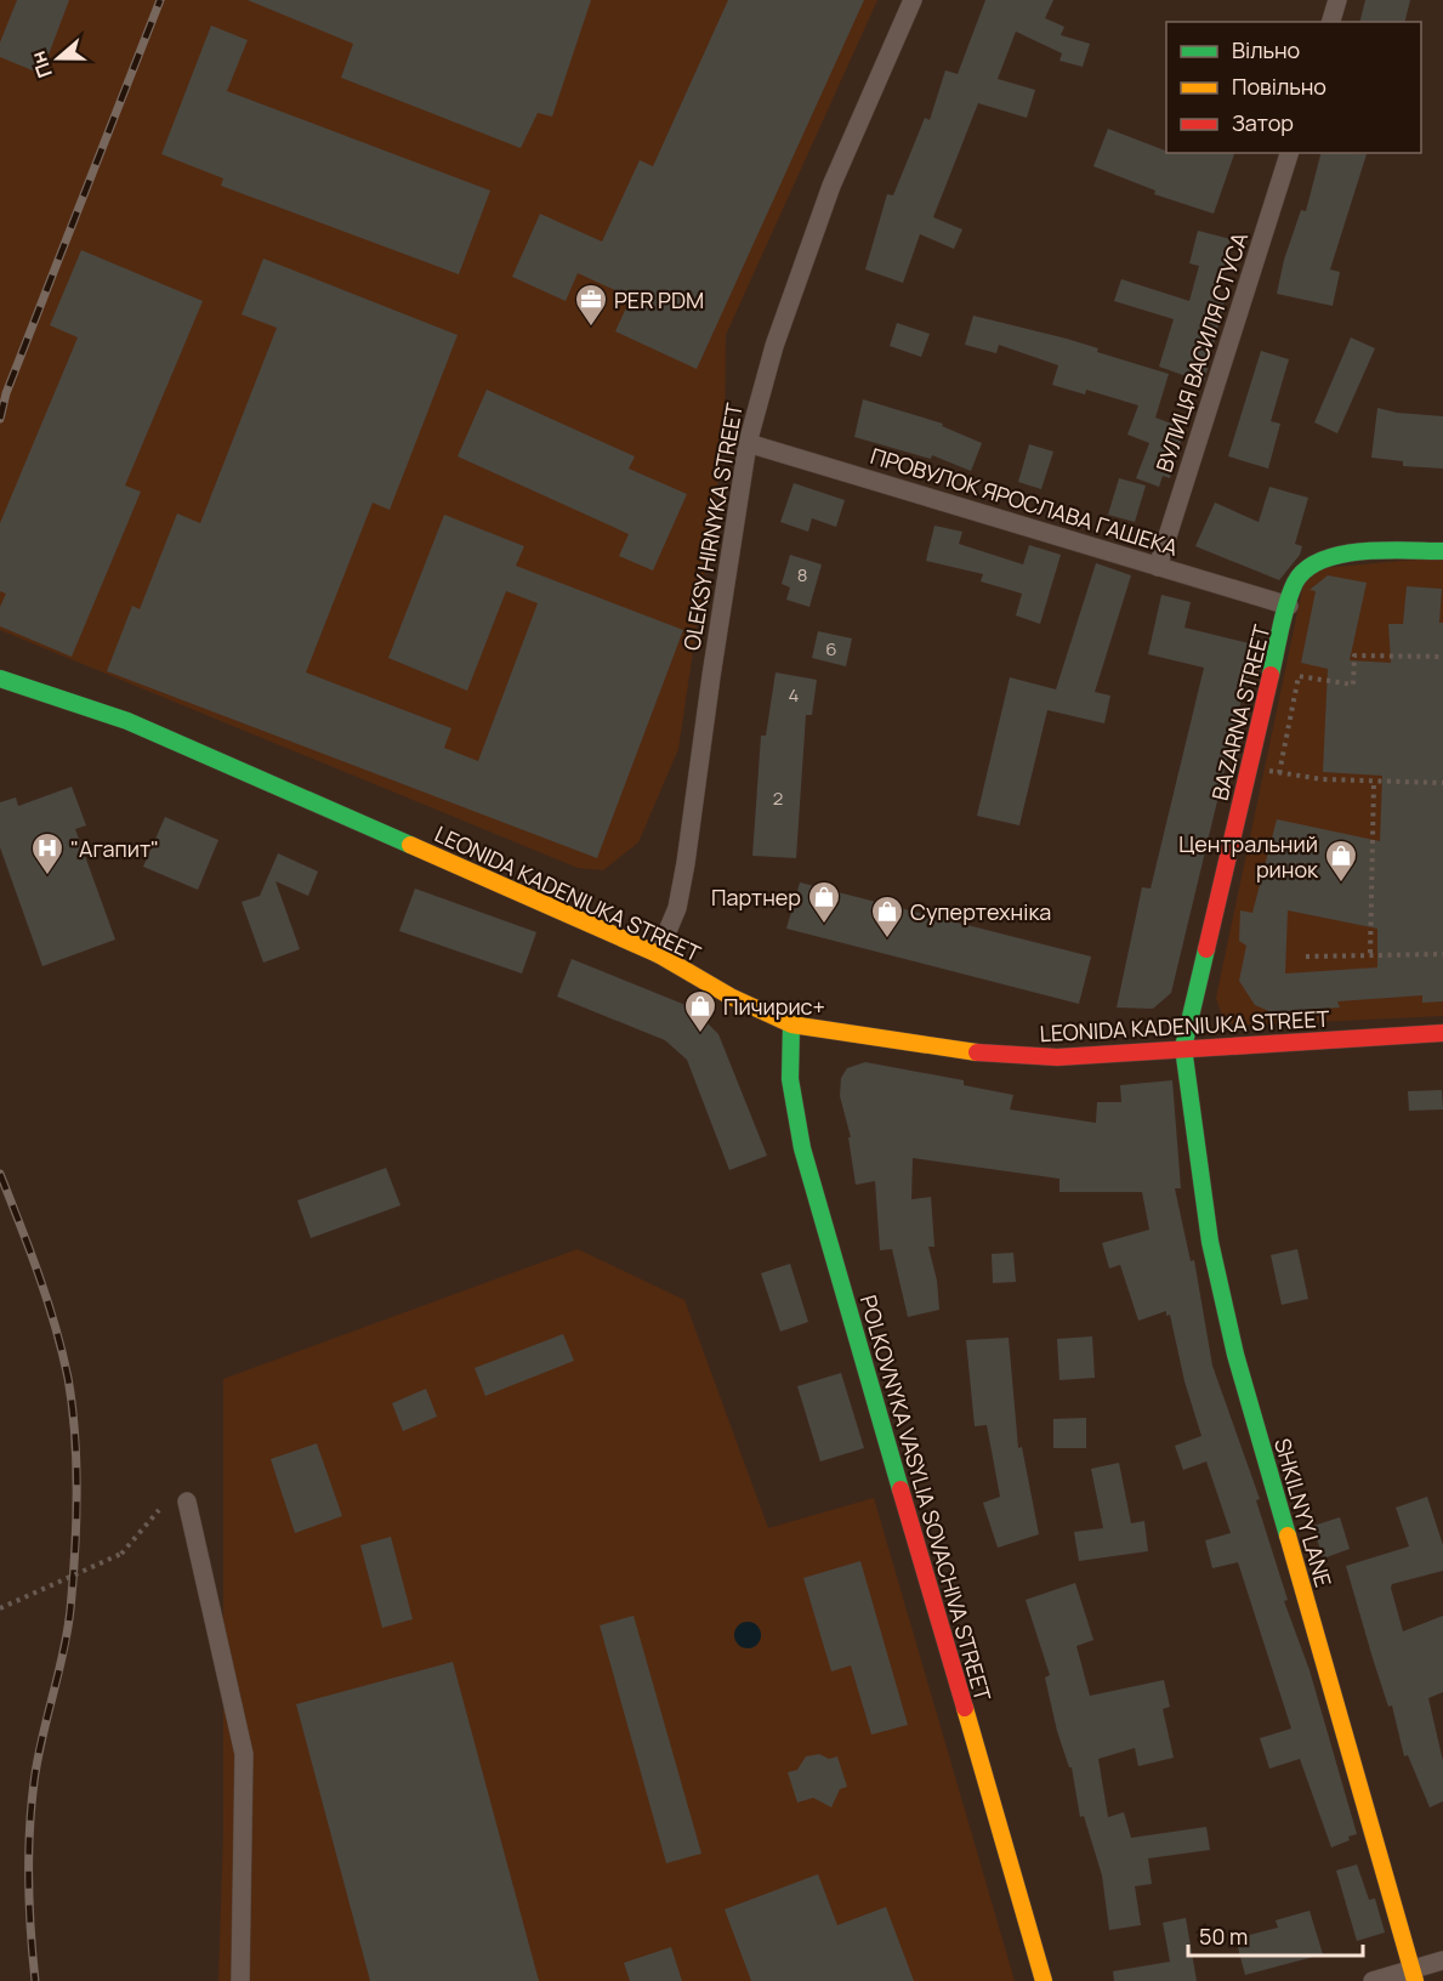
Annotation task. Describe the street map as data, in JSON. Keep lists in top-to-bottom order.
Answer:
{
  "streets": {
    "street": [
      "ВУЛИЦЯ ВАСИЛЯ СТУСА",
      "ПРОВУЛОК ЯРОСЛАВА ГАШЕКА",
      "OLEKSY HIRNYKA STREET",
      "BAZARNA STREET",
      "LEONIDA KADENIUKA STREET",
      "POLKOVNYKA VASYLIA SOVACHIVA STREET",
      "SHKILNYY LANE"
    ]
  },
  "crossings": [
    ["ВУЛИЦЯ ВАСИЛЯ СТУСА", "ПРОВУЛОК ЯРОСЛАВА ГАШЕКА"],
    ["ПРОВУЛОК ЯРОСЛАВА ГАШЕКА", "OLEKSY HIRNYKA STREET"],
    ["ПРОВУЛОК ЯРОСЛАВА ГАШЕКА", "BAZARNA STREET"],
    ["OLEKSY HIRNYKA STREET", "LEONIDA KADENIUKA STREET"],
    ["BAZARNA STREET", "LEONIDA KADENIUKA STREET"],
    ["BAZARNA STREET", "SHKILNYY LANE"],
    ["LEONIDA KADENIUKA STREET", "POLKOVNYKA VASYLIA SOVACHIVA STREET"],
    ["LEONIDA KADENIUKA STREET", "SHKILNYY LANE"]
  ],
  "places": {
    "office": ["PER PDM"],
    "hospital": ["\"Агапит\""],
    "shop": [
      "Центральний ринок",
      "Партнер",
      "Супертехніка",
      "Пичирис+"
    ]
  },
  "house_numbers": [
    "8",
    "6",
    "4",
    "2"
  ],
  "legend": ["Вільно", "Повільно", "Затор"],
  "scale_bar": "50 m",
  "north": "left"
}
